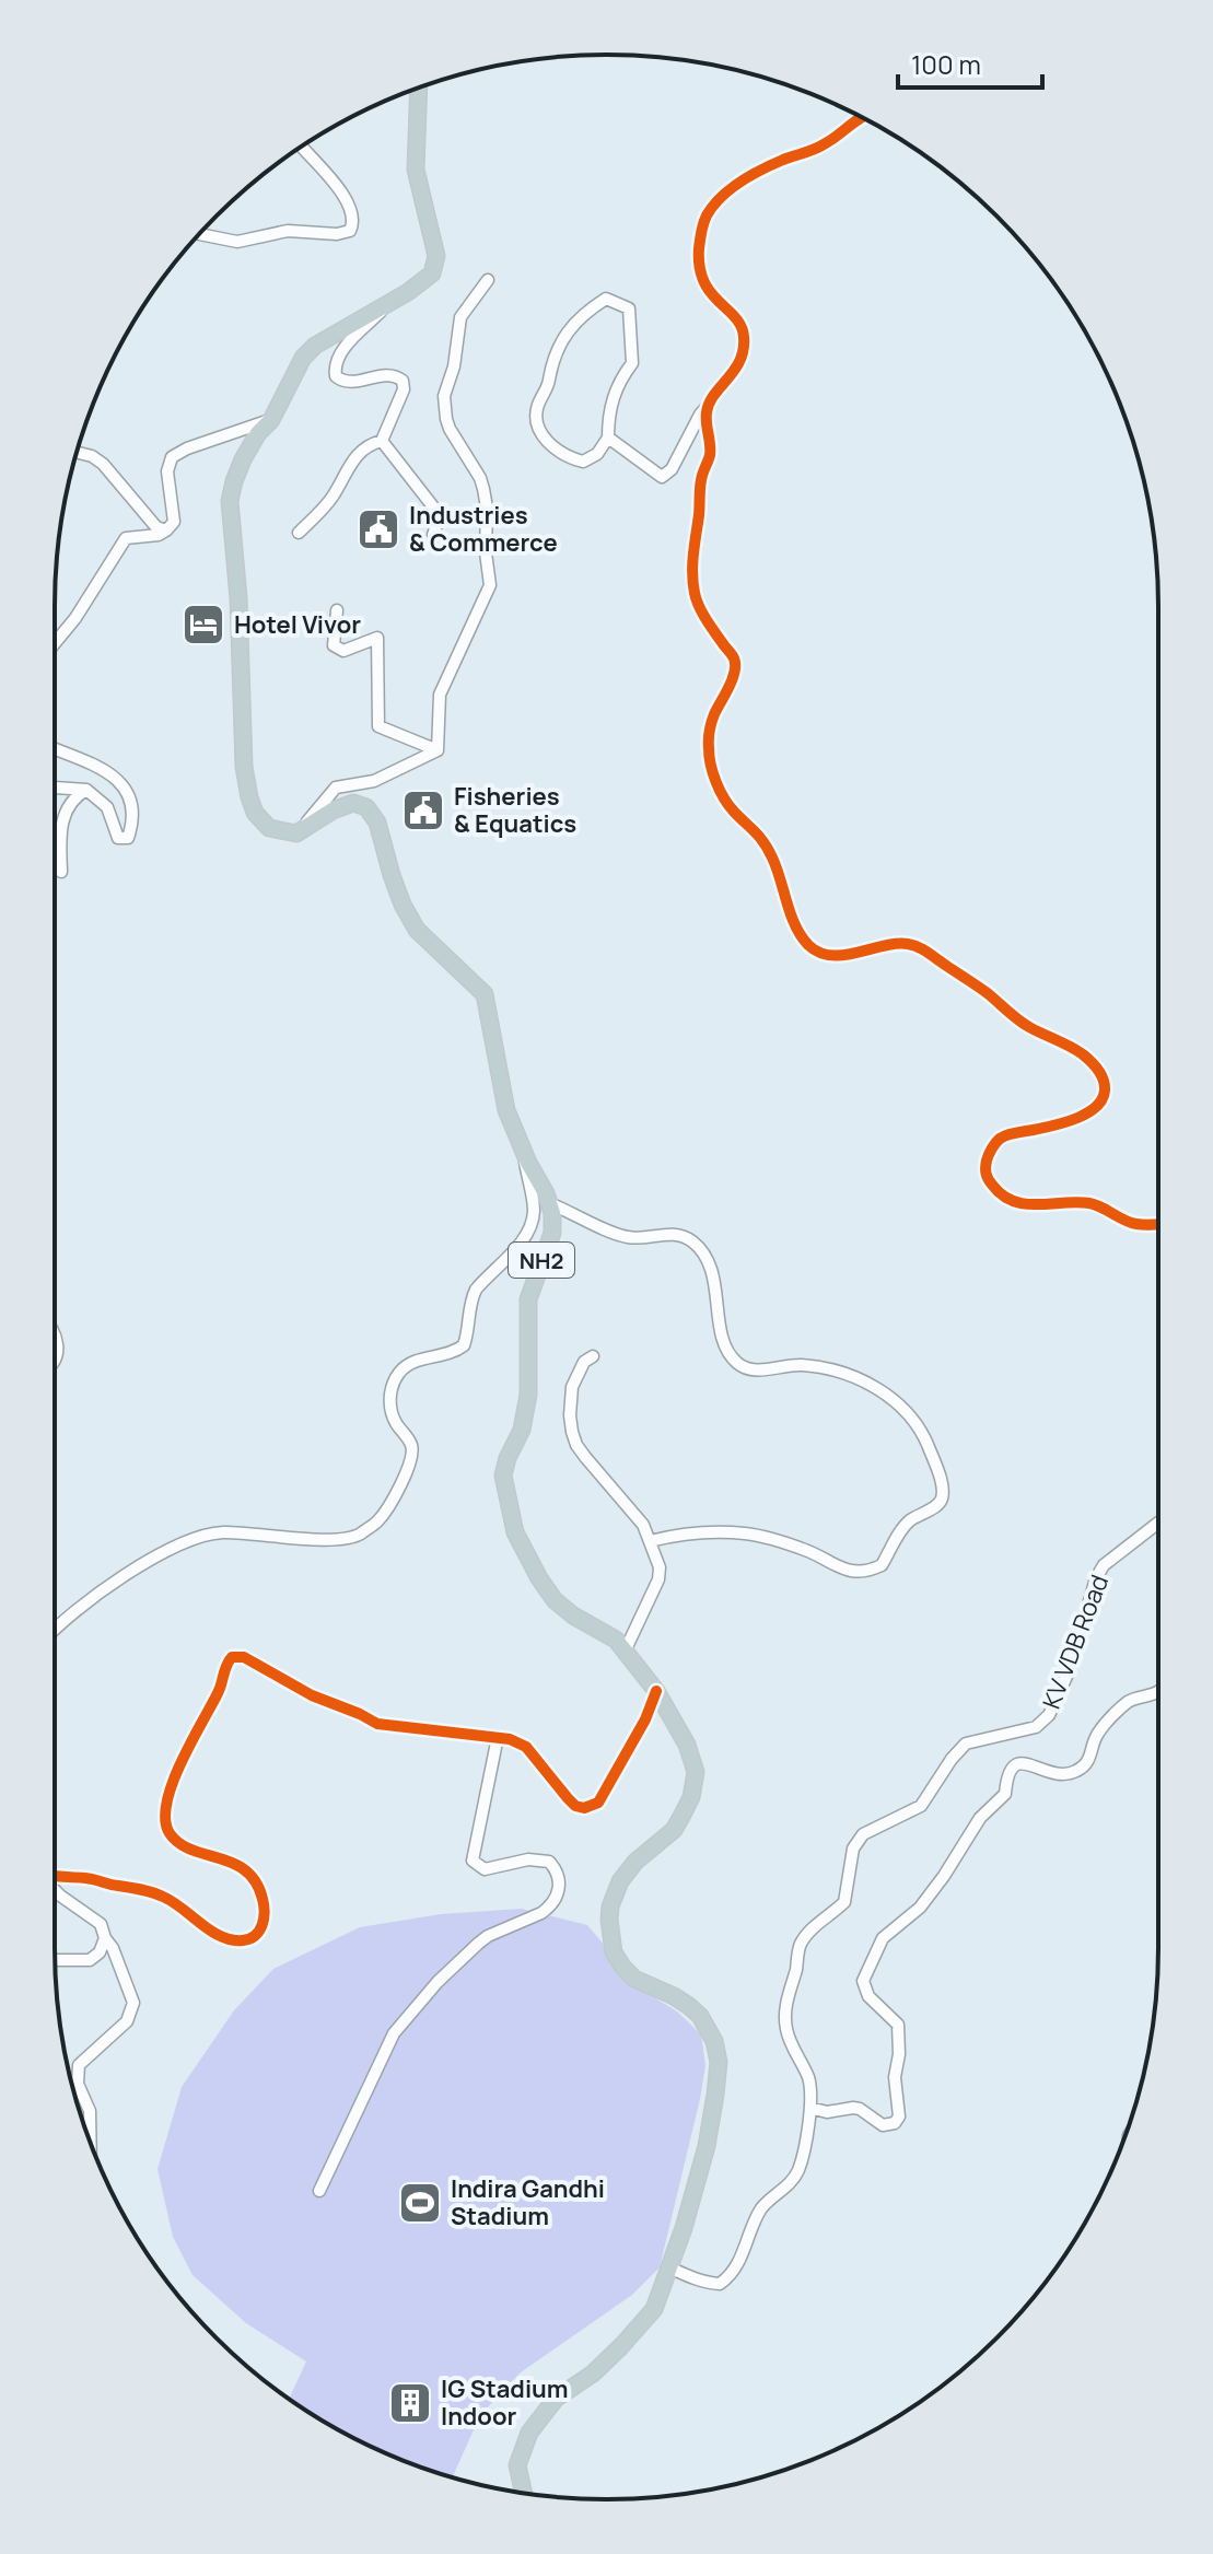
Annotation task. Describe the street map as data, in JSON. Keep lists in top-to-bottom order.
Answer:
{
  "streets": {
    "highway": ["NH2"],
    "street": ["KV VDB Road"]
  },
  "crossings": [
    ["NH2", "KV VDB Road"]
  ],
  "places": {
    "public building": ["Industries & Commerce", "Fisheries & Equatics"],
    "hotel": ["Hotel Vivor"],
    "sports": ["Indira Gandhi Stadium"],
    "building": ["IG Stadium Indoor"]
  },
  "scale_bar": "100 m"
}
